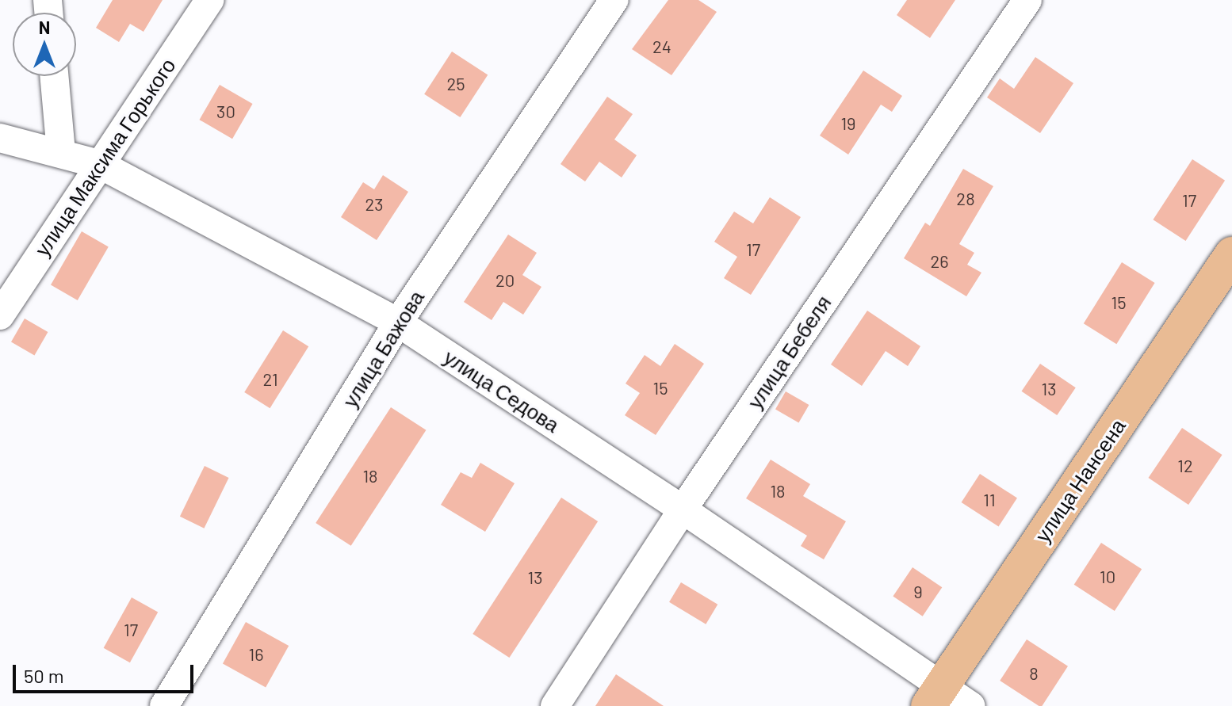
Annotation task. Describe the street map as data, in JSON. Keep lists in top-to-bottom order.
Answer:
{
  "streets": {
    "main road": ["улица Нансена"],
    "street": [
      "улица Максима Горького",
      "улица Бажова",
      "улица Бебеля",
      "улица Седова"
    ]
  },
  "crossings": [
    ["улица Максима Горького", "улица Седова"],
    ["улица Бажова", "улица Седова"],
    ["улица Бебеля", "улица Седова"],
    ["улица Седова", "улица Нансена"]
  ],
  "house_numbers": [
    "24",
    "25",
    "30",
    "19",
    "28",
    "17",
    "23",
    "17",
    "26",
    "20",
    "15",
    "21",
    "15",
    "13",
    "12",
    "18",
    "18",
    "11",
    "10",
    "13",
    "9",
    "17",
    "16",
    "8"
  ],
  "scale_bar": "50 m",
  "north": "top"
}
